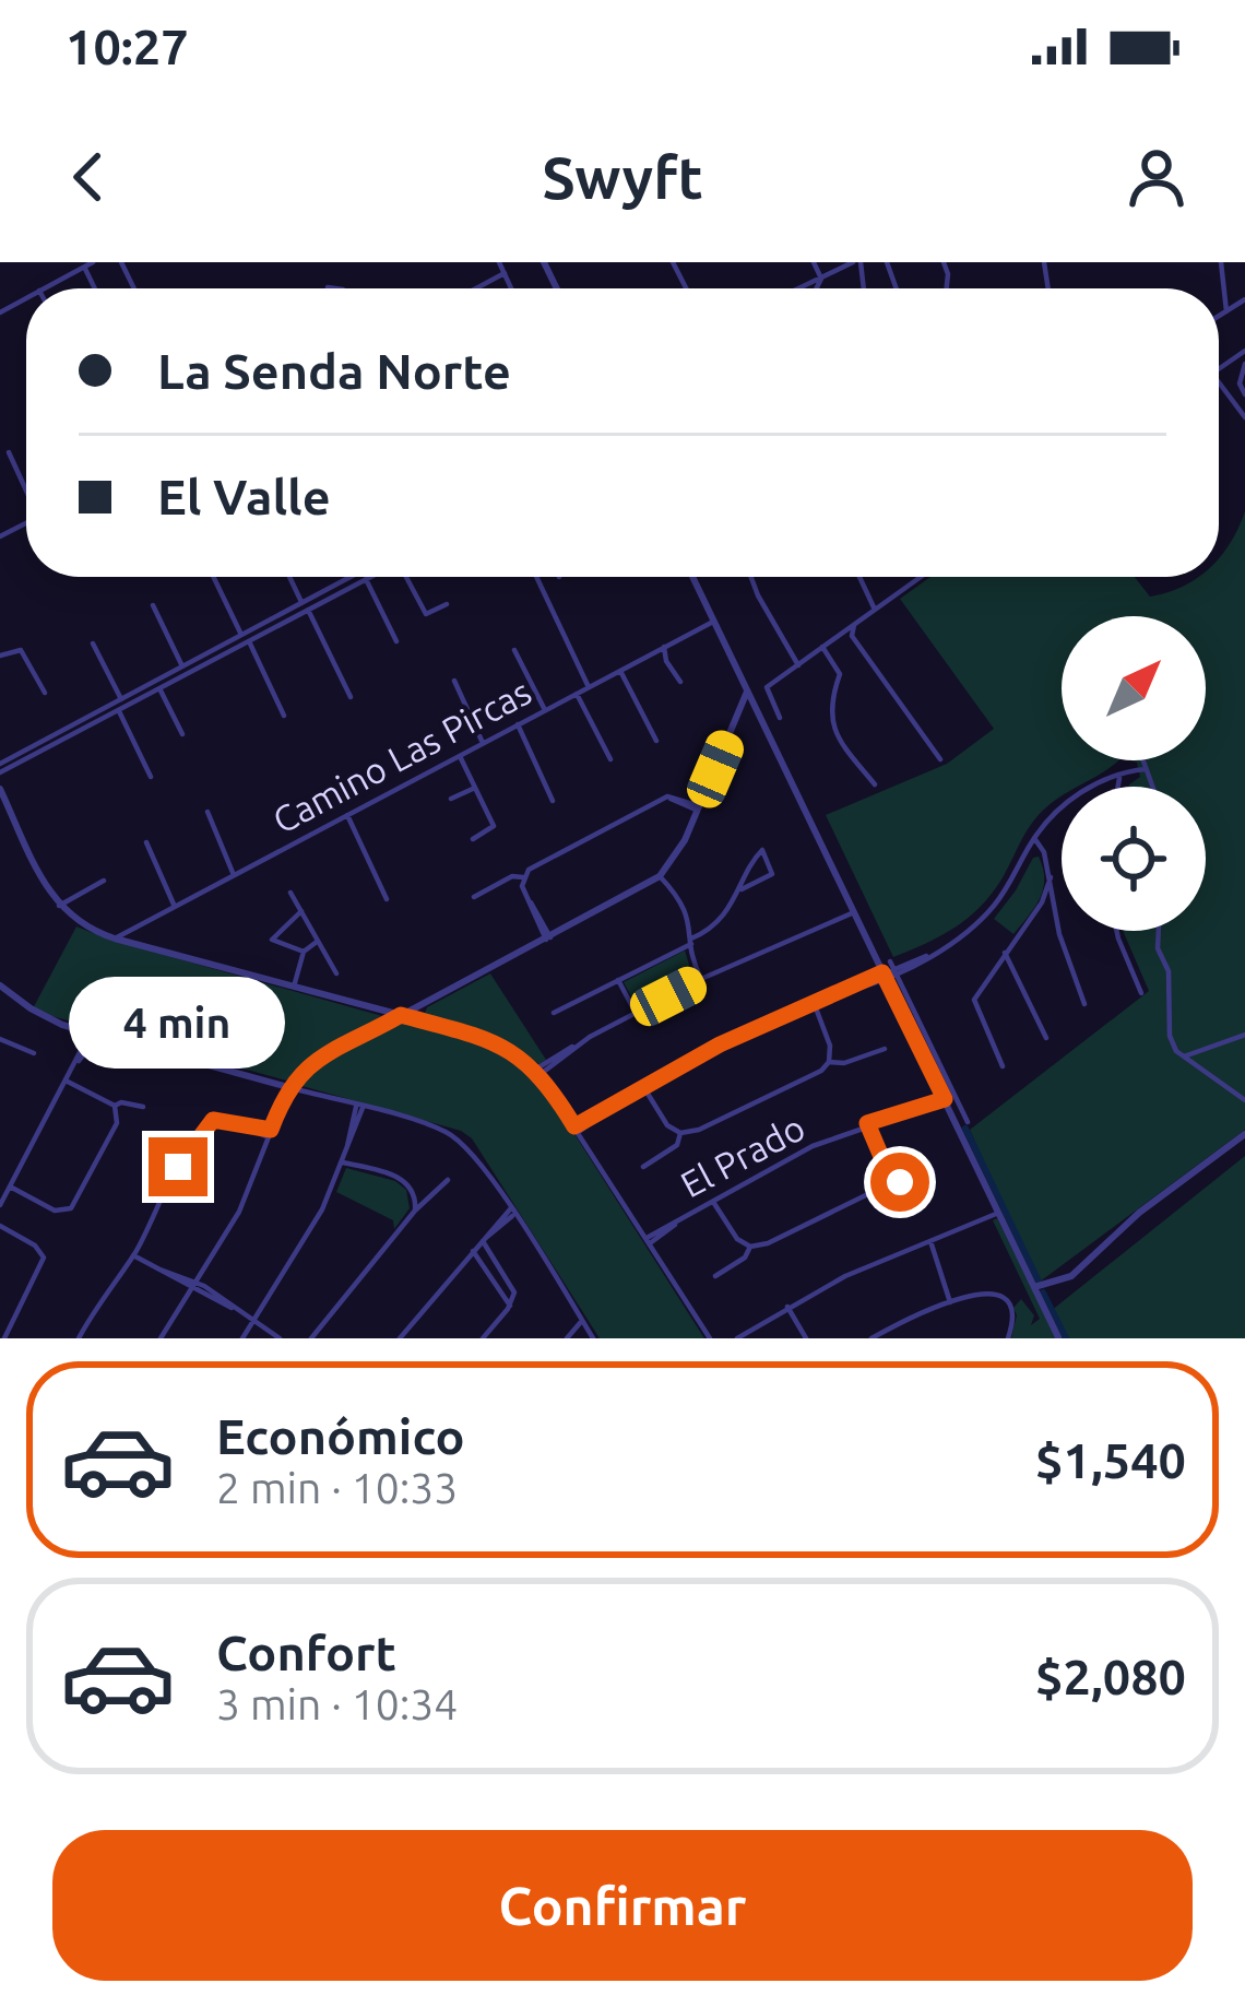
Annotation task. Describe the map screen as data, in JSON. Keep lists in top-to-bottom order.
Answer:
{
  "streets": {
    "street": ["Camino Las Pircas", "El Prado"]
  },
  "north": "top right",
  "page": {
    "status": "10:27",
    "header": "Swyft",
    "banner": ["La Senda Norte", "El Valle"],
    "bubble": "4 min",
    "list": [
      {
        "name": "Económico",
        "note": "2 min · 10:33",
        "value": "$1,540"
      },
      {
        "name": "Confort",
        "note": "3 min · 10:34",
        "value": "$2,080"
      }
    ],
    "buttons": "Confirmar"
  }
}
